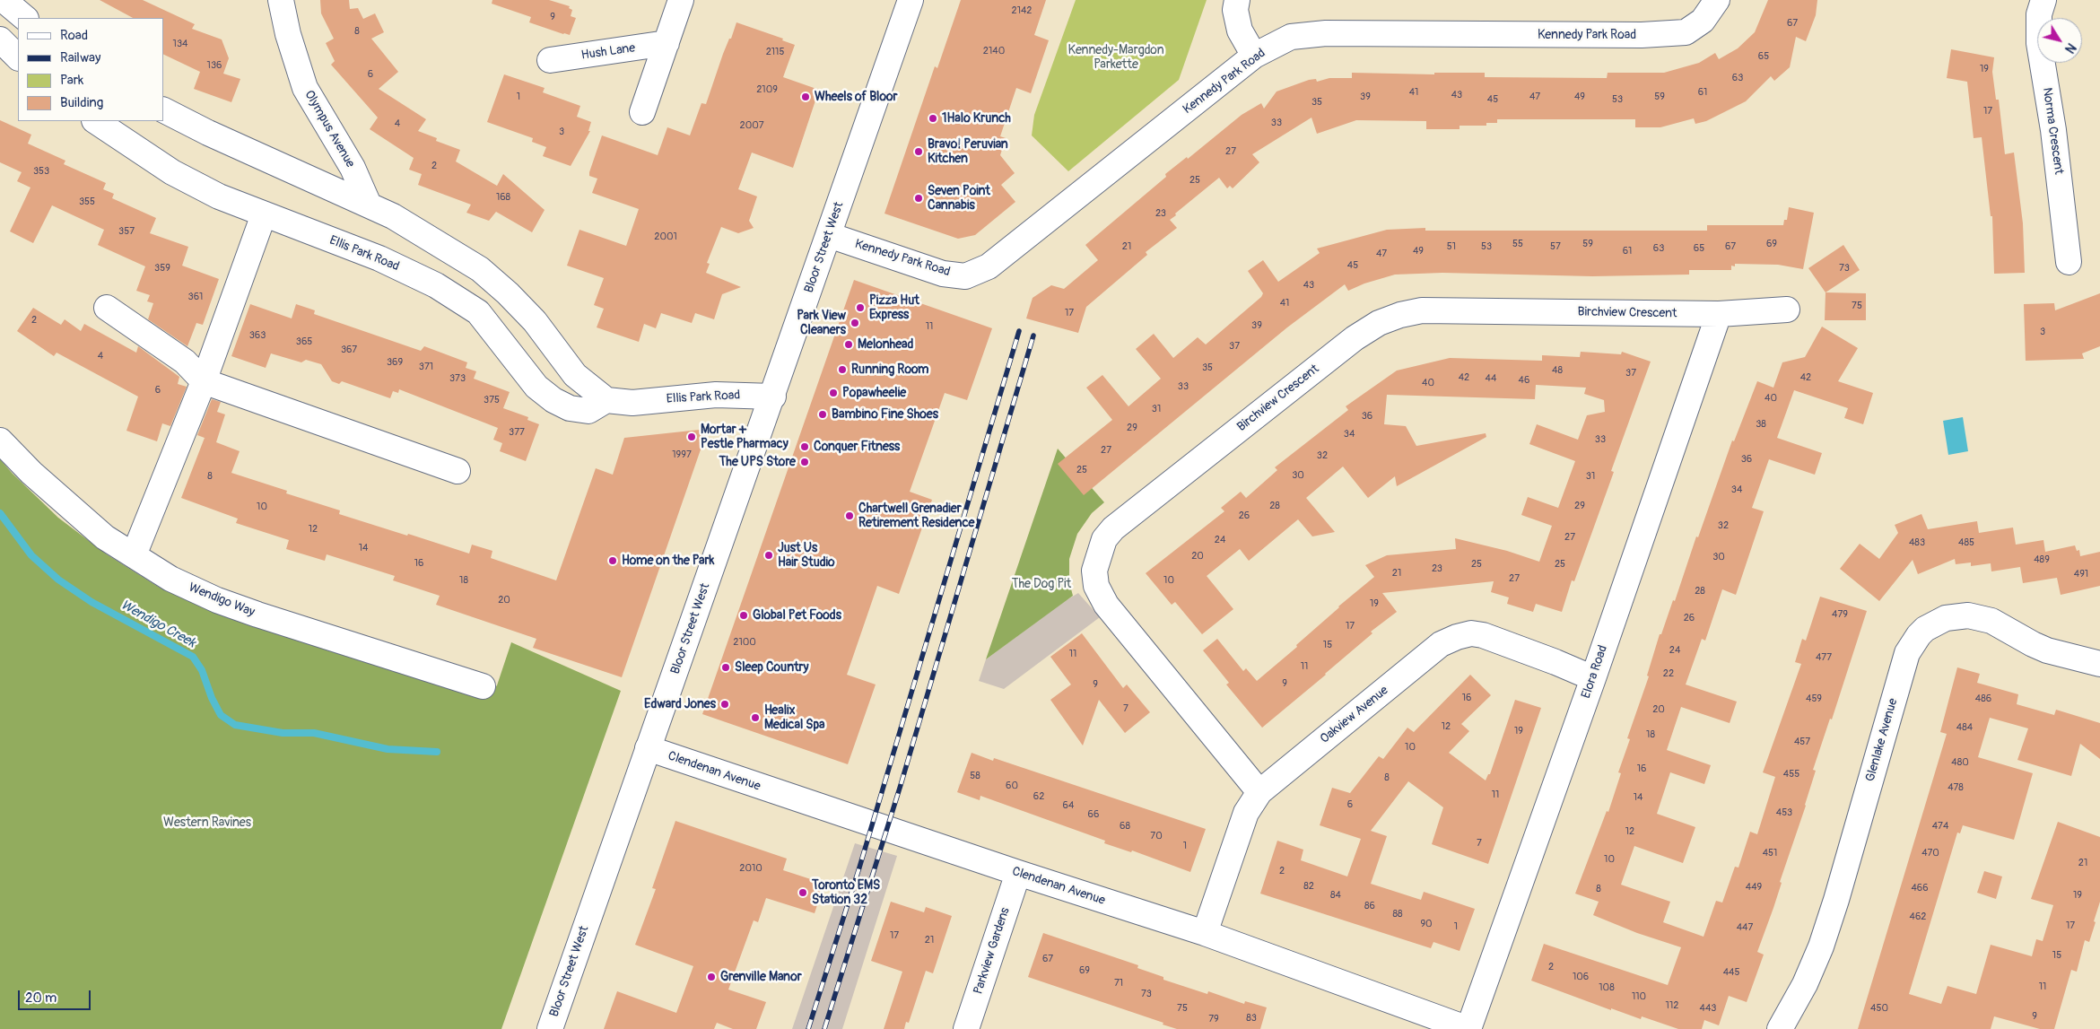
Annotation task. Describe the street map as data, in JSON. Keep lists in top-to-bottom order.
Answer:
{
  "streets": {
    "street": [
      "Kennedy Park Road",
      "Hush Lane",
      "Olympus Avenue",
      "Norma Crescent",
      "Bloor Street West",
      "Ellis Park Road",
      "Birchview Crescent",
      "Wendigo Way",
      "Elora Road",
      "Oakview Avenue",
      "Glenlake Avenue",
      "Clendenan Avenue",
      "Parkview Gardens"
    ]
  },
  "crossings": [
    ["Kennedy Park Road", "Bloor Street West"],
    ["Bloor Street West", "Ellis Park Road"],
    ["Bloor Street West", "Clendenan Avenue"],
    ["Birchview Crescent", "Elora Road"],
    ["Birchview Crescent", "Oakview Avenue"],
    ["Elora Road", "Oakview Avenue"],
    ["Elora Road", "Clendenan Avenue"],
    ["Oakview Avenue", "Clendenan Avenue"],
    ["Clendenan Avenue", "Parkview Gardens"]
  ],
  "water": ["Wendigo Creek"],
  "parks": ["Kennedy-Margdon Parkette", "The Dog Pit", "Western Ravines"],
  "places": [
    "Wheels of Bloor",
    "1Halo Krunch",
    "Bravo! Peruvian Kitchen",
    "Seven Point Cannabis",
    "Pizza Hut Express",
    "Park View Cleaners",
    "Melonhead",
    "Running Room",
    "Popawheelie",
    "Bambino Fine Shoes",
    "Mortar + Pestle Pharmacy",
    "Conquer Fitness",
    "The UPS Store",
    "Chartwell Grenadier Retirement Residence",
    "Just Us Hair Studio",
    "Home on the Park",
    "Global Pet Foods",
    "Sleep Country",
    "Edward Jones",
    "Healix Medical Spa",
    "Toronto EMS Station 32",
    "Grenville Manor"
  ],
  "house_numbers": [
    "2142",
    "9",
    "67",
    "8",
    "134",
    "2140",
    "2115",
    "65",
    "136",
    "19",
    "6",
    "63",
    "2109",
    "41",
    "61",
    "43",
    "1",
    "39",
    "47",
    "49",
    "59",
    "45",
    "53",
    "35",
    "17",
    "33",
    "4",
    "2007",
    "3",
    "27",
    "2",
    "353",
    "25",
    "168",
    "355",
    "23",
    "357",
    "2001",
    "55",
    "59",
    "69",
    "21",
    "51",
    "53",
    "57",
    "67",
    "63",
    "65",
    "49",
    "61",
    "47",
    "45",
    "359",
    "73",
    "43",
    "361",
    "41",
    "75",
    "17",
    "2",
    "39",
    "11",
    "3",
    "363",
    "365",
    "37",
    "367",
    "4",
    "369",
    "371",
    "35",
    "48",
    "37",
    "42",
    "42",
    "373",
    "44",
    "46",
    "40",
    "33",
    "6",
    "40",
    "375",
    "31",
    "36",
    "38",
    "29",
    "377",
    "34",
    "33",
    "27",
    "1997",
    "32",
    "36",
    "25",
    "30",
    "8",
    "31",
    "34",
    "28",
    "29",
    "10",
    "26",
    "32",
    "12",
    "27",
    "24",
    "483",
    "485",
    "14",
    "20",
    "30",
    "489",
    "16",
    "25",
    "25",
    "23",
    "21",
    "491",
    "27",
    "18",
    "10",
    "28",
    "20",
    "19",
    "479",
    "26",
    "17",
    "2100",
    "15",
    "24",
    "11",
    "477",
    "11",
    "22",
    "9",
    "9",
    "16",
    "459",
    "486",
    "7",
    "20",
    "12",
    "484",
    "19",
    "18",
    "457",
    "10",
    "480",
    "16",
    "455",
    "58",
    "8",
    "60",
    "478",
    "11",
    "62",
    "14",
    "6",
    "64",
    "453",
    "66",
    "68",
    "474",
    "12",
    "70",
    "7",
    "1",
    "451",
    "470",
    "10",
    "21",
    "2010",
    "2",
    "82",
    "449",
    "466",
    "8",
    "84",
    "19",
    "86",
    "88",
    "462",
    "90",
    "17",
    "1",
    "447",
    "17",
    "21",
    "15",
    "67",
    "2",
    "69",
    "445",
    "106",
    "71",
    "11",
    "108",
    "73",
    "110",
    "112",
    "75",
    "443",
    "450",
    "9",
    "83",
    "79"
  ],
  "legend": [
    "Road",
    "Railway",
    "Park",
    "Building"
  ],
  "scale_bar": "20 m",
  "north": "bottom right"
}
